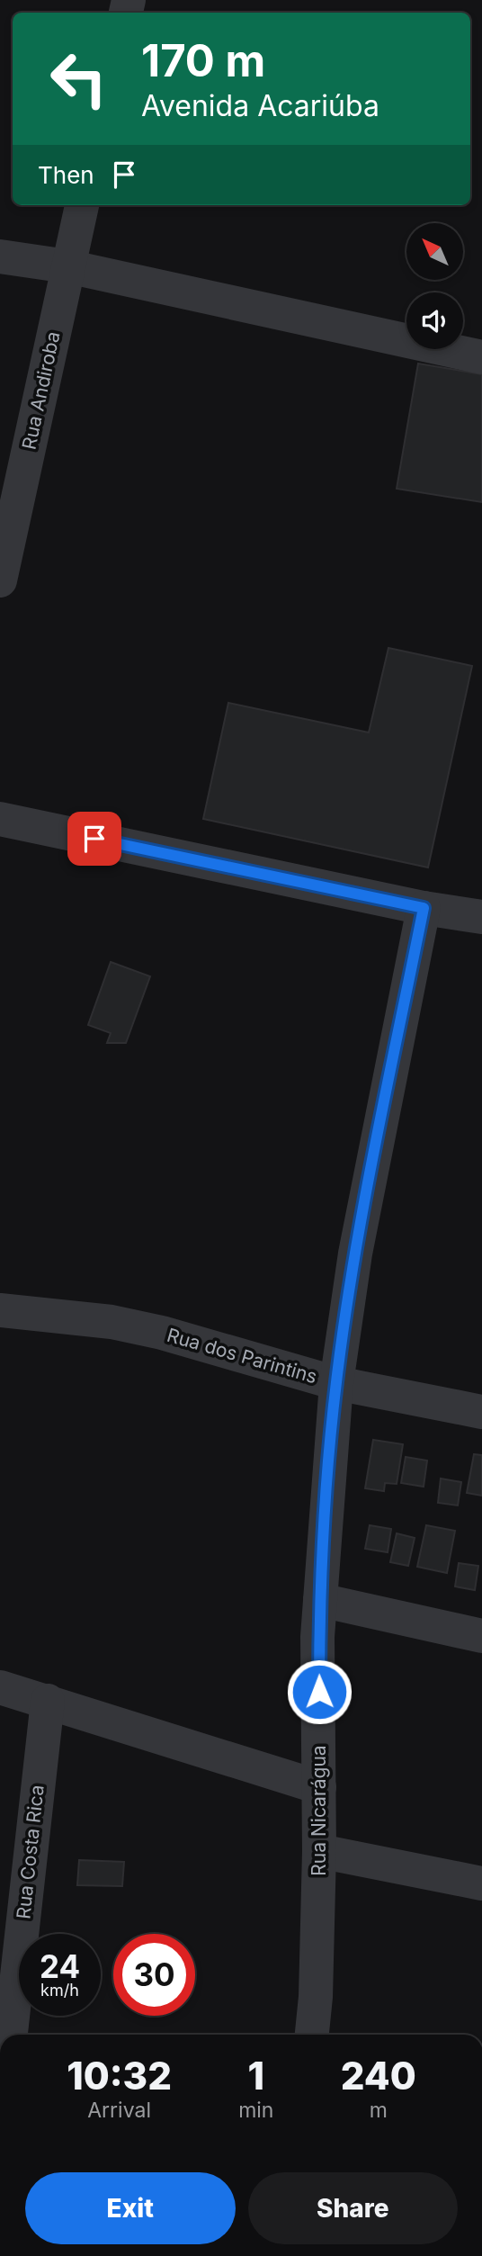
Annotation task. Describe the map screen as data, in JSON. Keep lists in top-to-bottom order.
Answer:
{
  "streets": {
    "street": [
      "Rua Andiroba",
      "Rua dos Parintins",
      "Rua Nicarágua",
      "Rua Costa Rica"
    ]
  },
  "crossings": [
    ["Rua dos Parintins", "Rua Nicarágua"]
  ],
  "north": "top left",
  "page": {
    "turn": ["170 m", "Avenida Acariúba"],
    "then": "Then",
    "speed": "24 km/h",
    "limit": "30",
    "eta": [
      "10:32",
      "Arrival",
      "1",
      "min",
      "240",
      "m"
    ],
    "buttons": ["Exit", "Share"]
  }
}
